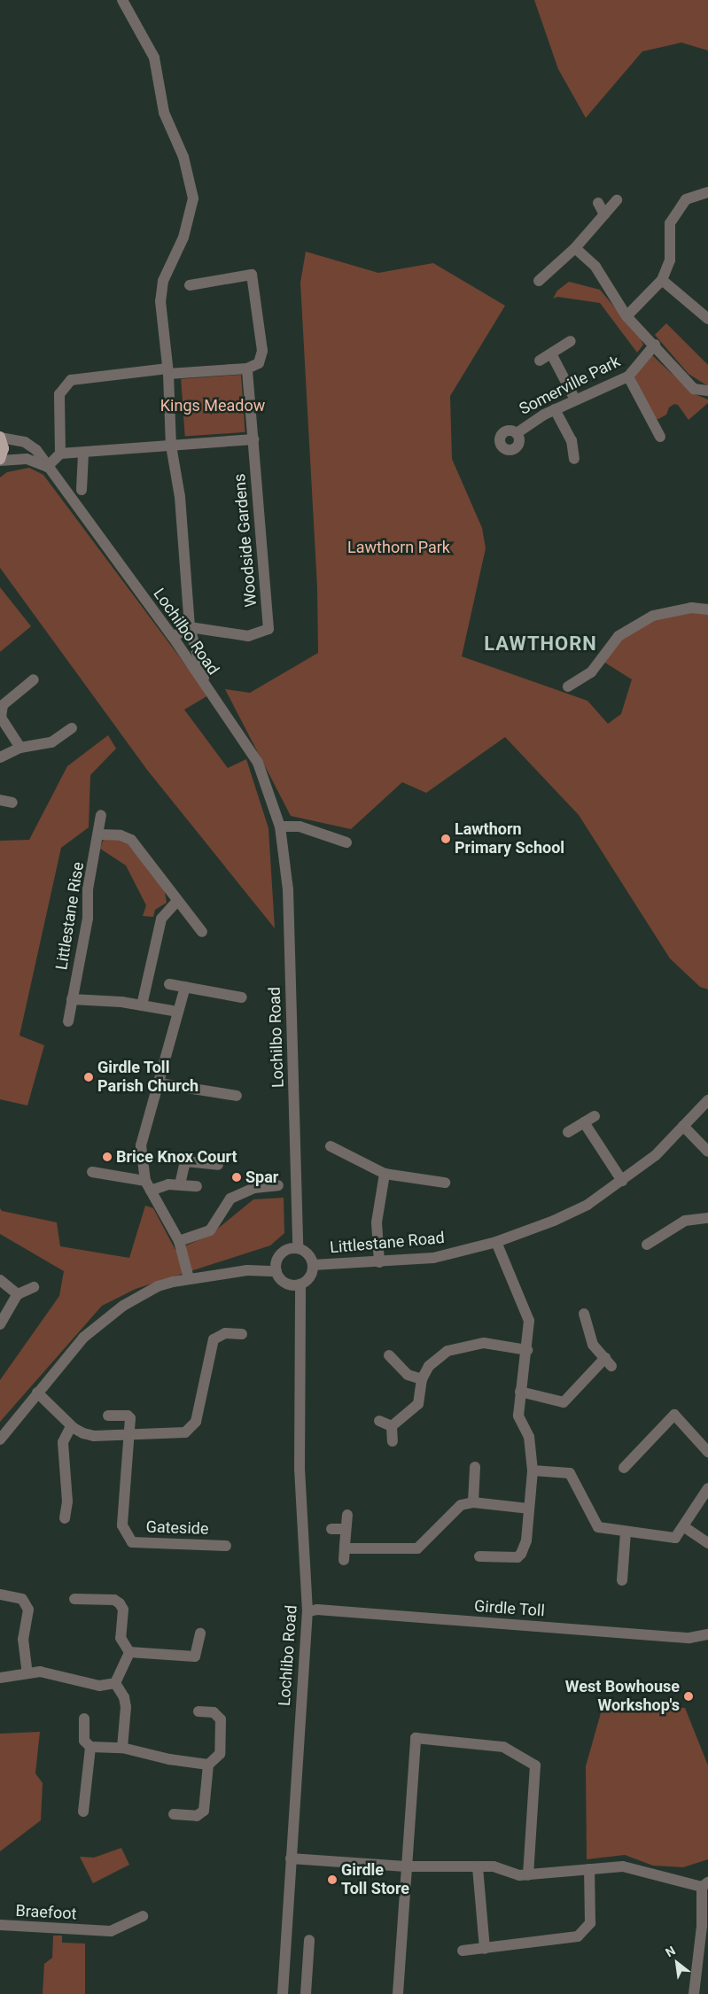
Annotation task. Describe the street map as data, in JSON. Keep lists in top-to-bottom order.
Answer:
{
  "streets": {
    "street": [
      "Somerville Park",
      "Woodside Gardens",
      "Lochilbo Road",
      "Littlestane Rise",
      "Littlestane Road",
      "Gateside",
      "Girdle Toll",
      "Lochlibo Road",
      "Braefoot"
    ]
  },
  "crossings": [
    ["Lochilbo Road", "Littlestane Road"],
    ["Lochilbo Road", "Lochlibo Road"],
    ["Littlestane Road", "Lochlibo Road"],
    ["Girdle Toll", "Lochlibo Road"]
  ],
  "districts": ["LAWTHORN"],
  "parks": ["Kings Meadow", "Lawthorn Park"],
  "places": [
    "Lawthorn Primary School",
    "Girdle Toll Parish Church",
    "Brice Knox Court",
    "Spar",
    "West Bowhouse Workshop's",
    "Girdle Toll Store"
  ],
  "north": "top left"
}
